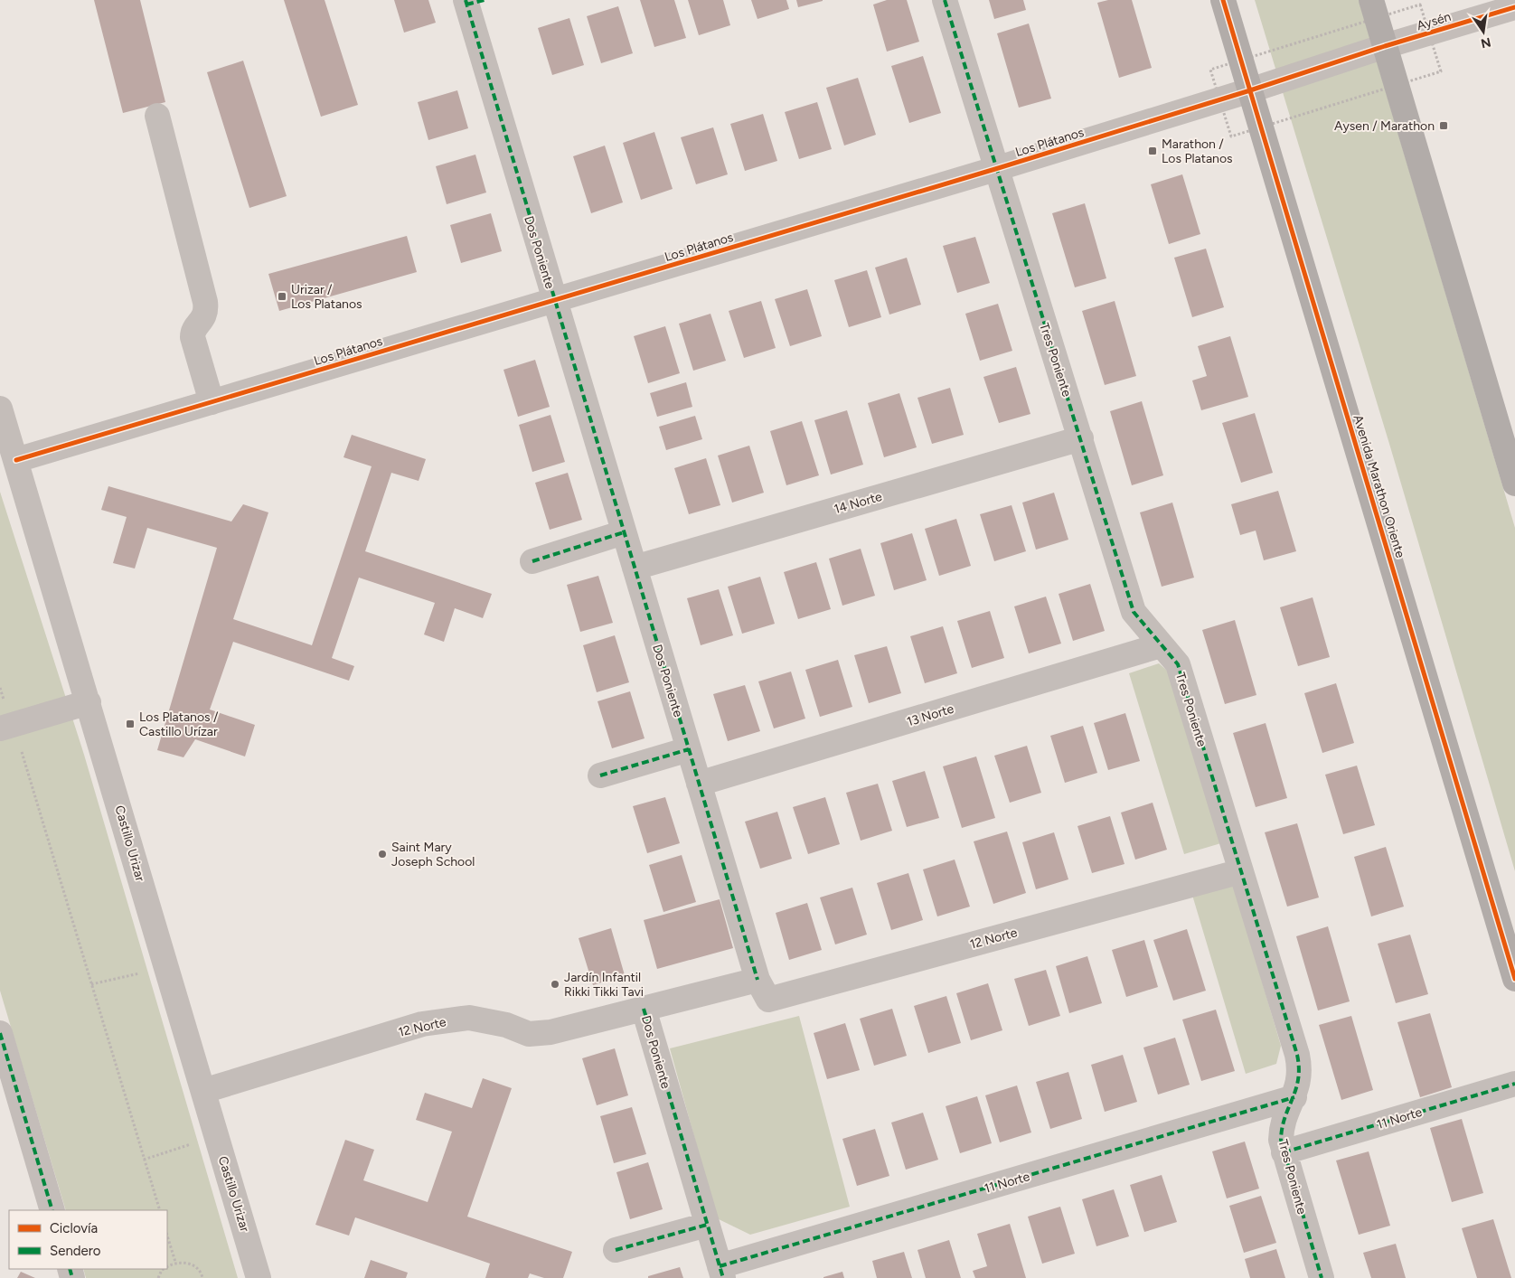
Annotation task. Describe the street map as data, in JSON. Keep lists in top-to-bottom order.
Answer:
{
  "streets": {
    "main road": ["Avenida Marathon Oriente"],
    "street": [
      "Aysén",
      "Los Plátanos",
      "Dos Poniente",
      "Tres Poniente",
      "14 Norte",
      "13 Norte",
      "Castillo Urizar",
      "12 Norte",
      "11 Norte"
    ]
  },
  "crossings": [
    ["Aysén", "Los Plátanos"],
    ["Los Plátanos", "Dos Poniente"],
    ["Los Plátanos", "Tres Poniente"],
    ["Los Plátanos", "Avenida Marathon Oriente"],
    ["Los Plátanos", "Castillo Urizar"],
    ["Dos Poniente", "14 Norte"],
    ["Dos Poniente", "13 Norte"],
    ["Dos Poniente", "12 Norte"],
    ["Dos Poniente", "11 Norte"],
    ["Tres Poniente", "14 Norte"],
    ["Tres Poniente", "13 Norte"],
    ["Tres Poniente", "12 Norte"],
    ["Tres Poniente", "11 Norte"],
    ["Castillo Urizar", "12 Norte"]
  ],
  "places": {
    "transit": [
      "Aysen / Marathon",
      "Marathon / Los Platanos",
      "Urizar / Los Platanos",
      "Los Platanos / Castillo Urízar"
    ],
    "other": ["Saint Mary Joseph School", "Jardín Infantil Rikki Tikki Tavi"]
  },
  "legend": ["Ciclovía", "Sendero"],
  "north": "bottom"
}
